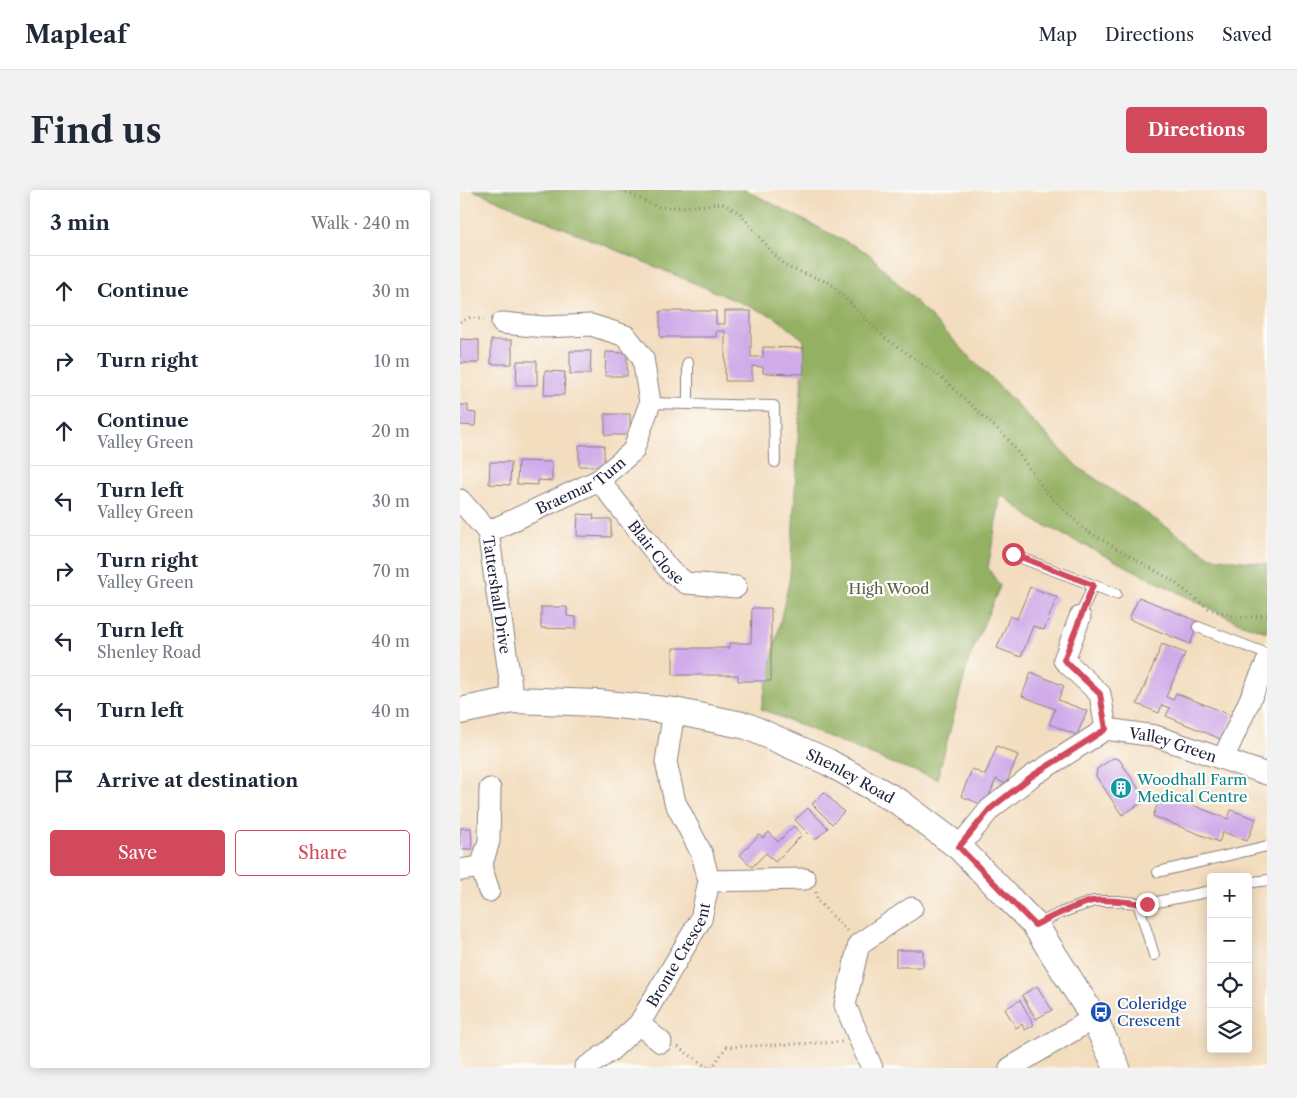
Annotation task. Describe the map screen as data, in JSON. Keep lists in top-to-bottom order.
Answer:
{
  "streets": {
    "street": [
      "Braemar Turn",
      "Blair Close",
      "Tattershall Drive",
      "Valley Green",
      "Shenley Road",
      "Bronte Crescent"
    ]
  },
  "crossings": [
    ["Braemar Turn", "Blair Close"],
    ["Braemar Turn", "Tattershall Drive"],
    ["Tattershall Drive", "Shenley Road"],
    ["Shenley Road", "Bronte Crescent"]
  ],
  "parks": ["High Wood"],
  "places": {
    "building": ["Woodhall Farm Medical Centre"],
    "bus stop": ["Coleridge Crescent"]
  },
  "page": {
    "header": "Mapleaf",
    "nav": ["Map", "Directions", "Saved"],
    "buttons": [
      "Directions",
      ["Save", "Share"]
    ],
    "title": "Find us",
    "heading": ["3 min", "Walk · 240 m"],
    "list": [
      ["Continue", "30 m"],
      ["Turn right", "10 m"],
      ["Continue", "Valley Green", "20 m"],
      ["Turn left", "Valley Green", "30 m"],
      ["Turn right", "Valley Green", "70 m"],
      ["Turn left", "Shenley Road", "40 m"],
      ["Turn left", "40 m"],
      "Arrive at destination"
    ],
    "map_buttons": ["+", "−"]
  }
}
